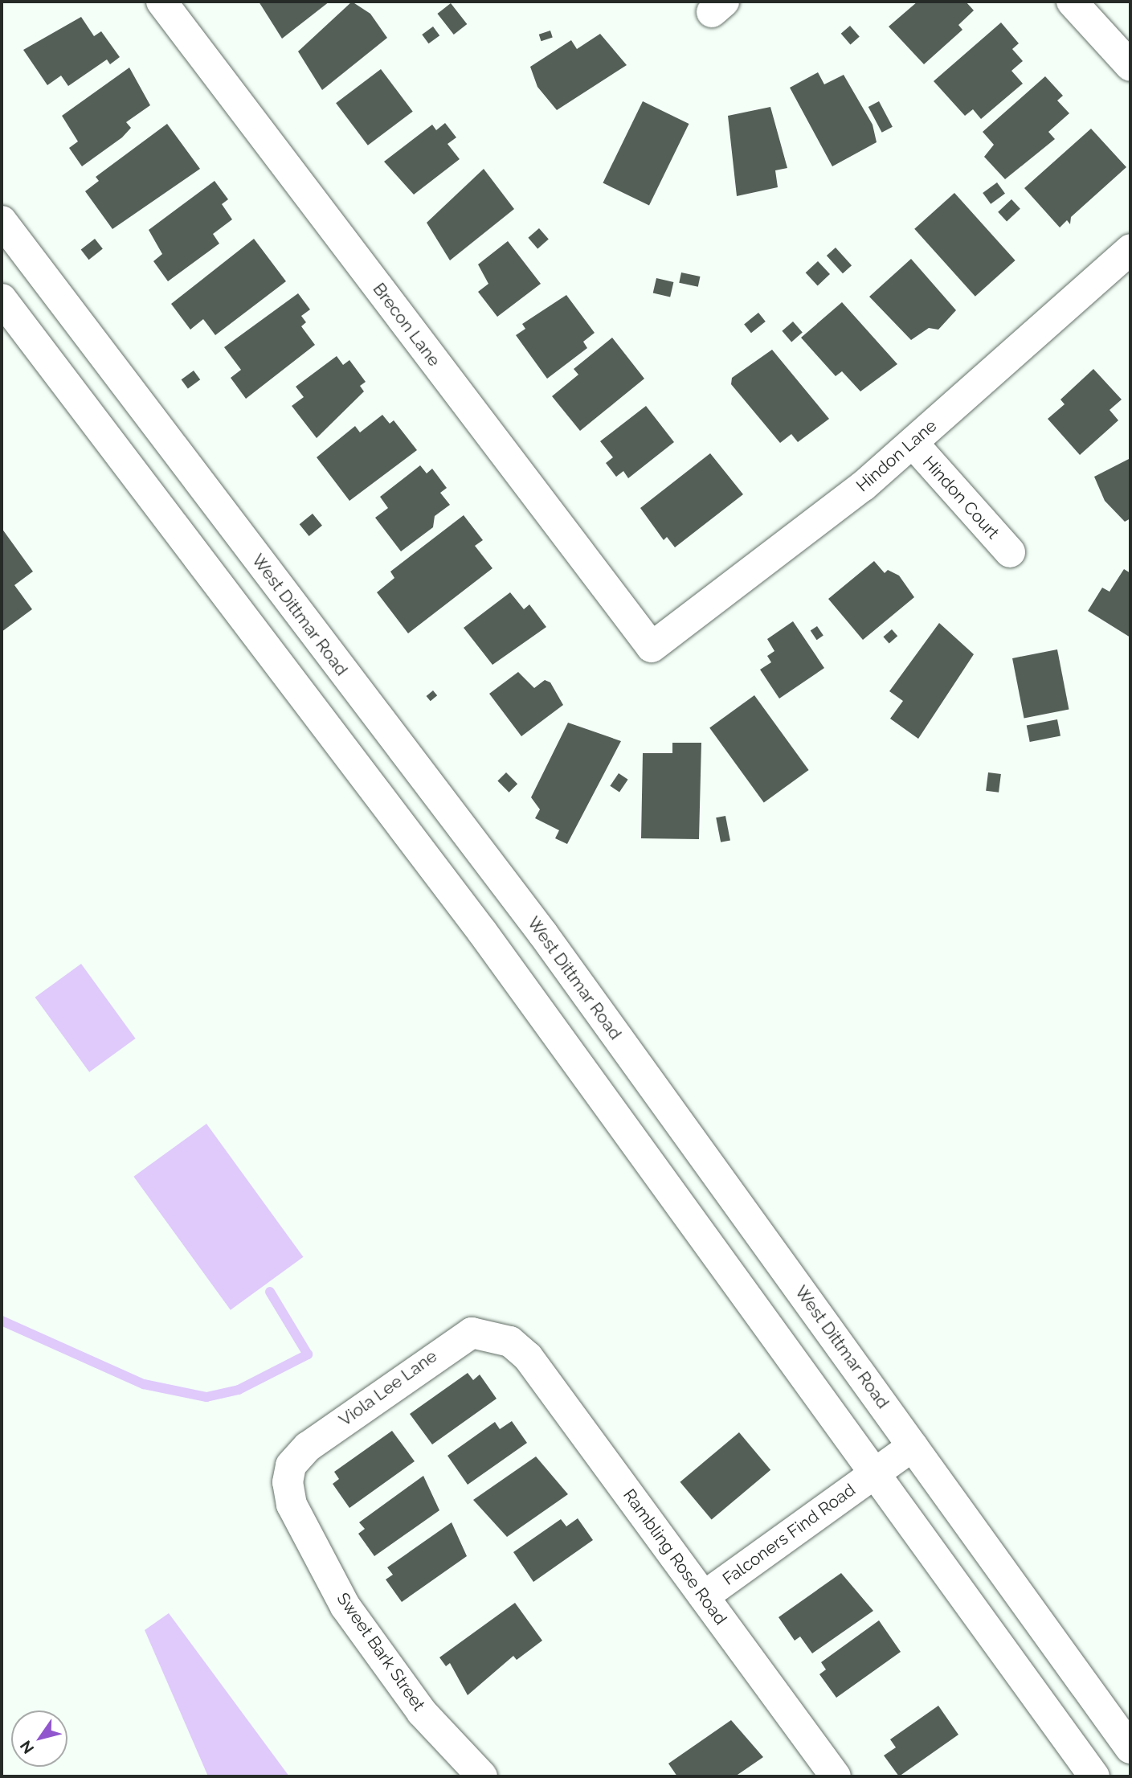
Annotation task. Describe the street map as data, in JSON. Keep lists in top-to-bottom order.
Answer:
{
  "streets": {
    "street": [
      "Brecon Lane",
      "Hindon Lane",
      "Hindon Court",
      "West Dittmar Road",
      "Viola Lee Lane",
      "Falconers Find Road",
      "Rambling Rose Road",
      "Sweet Bark Street"
    ]
  },
  "crossings": [
    ["Brecon Lane", "Hindon Lane"],
    ["Hindon Lane", "Hindon Court"],
    ["West Dittmar Road", "Falconers Find Road"],
    ["Viola Lee Lane", "Rambling Rose Road"],
    ["Viola Lee Lane", "Sweet Bark Street"],
    ["Falconers Find Road", "Rambling Rose Road"]
  ],
  "north": "bottom left"
}
